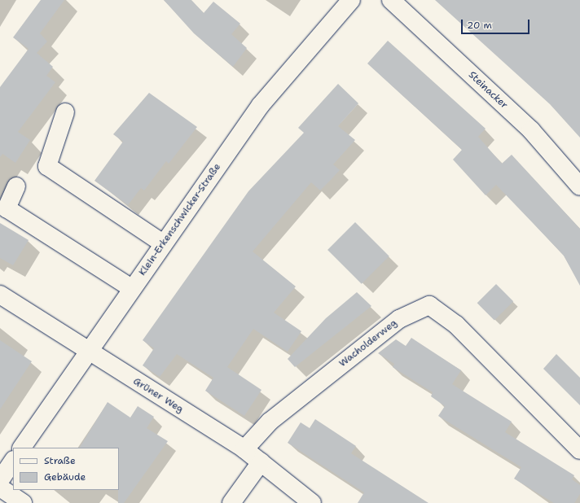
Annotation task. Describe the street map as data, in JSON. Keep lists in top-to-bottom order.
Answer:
{
  "streets": {
    "street": [
      "Steinacker",
      "Klein-Erkenschwicker-Straße",
      "Wacholderweg",
      "Grüner Weg"
    ]
  },
  "crossings": [
    ["Klein-Erkenschwicker-Straße", "Grüner Weg"],
    ["Wacholderweg", "Grüner Weg"]
  ],
  "legend": ["Straße", "Gebäude"],
  "scale_bar": "20 m"
}
